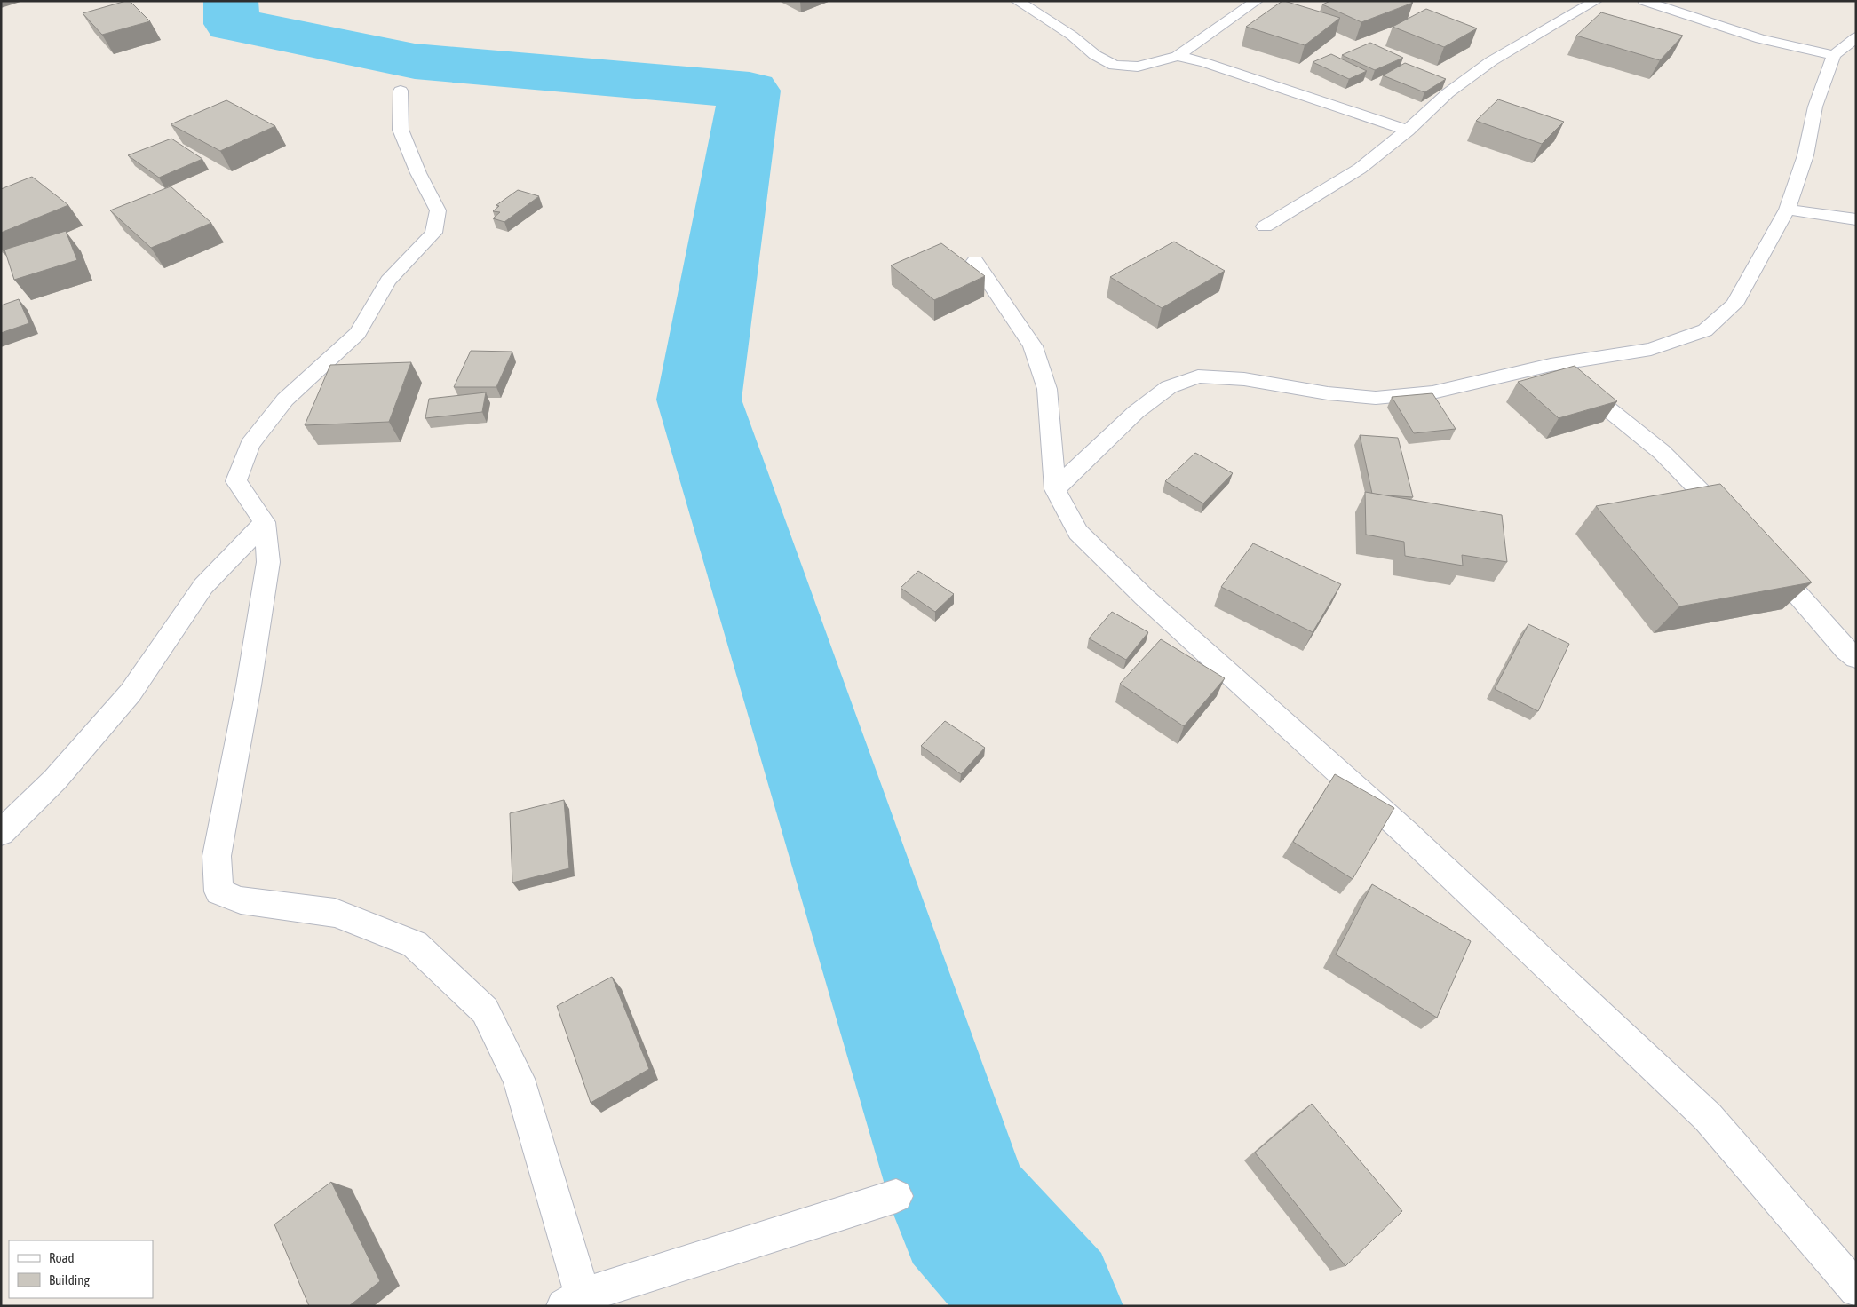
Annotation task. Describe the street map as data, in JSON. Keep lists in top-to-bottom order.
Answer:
{
  "legend": ["Road", "Building"]
}
